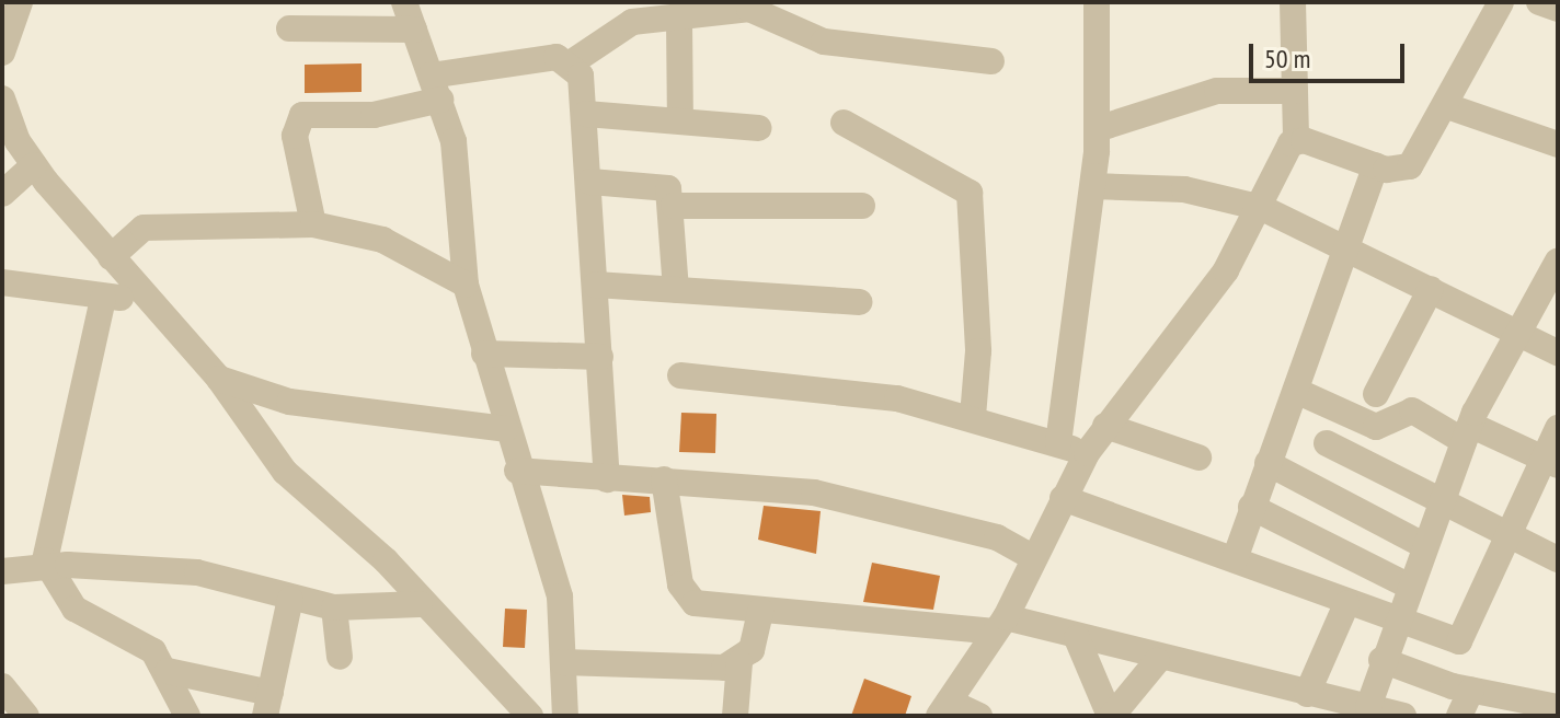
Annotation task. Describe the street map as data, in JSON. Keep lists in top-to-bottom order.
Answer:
{
  "scale_bar": "50 m"
}
